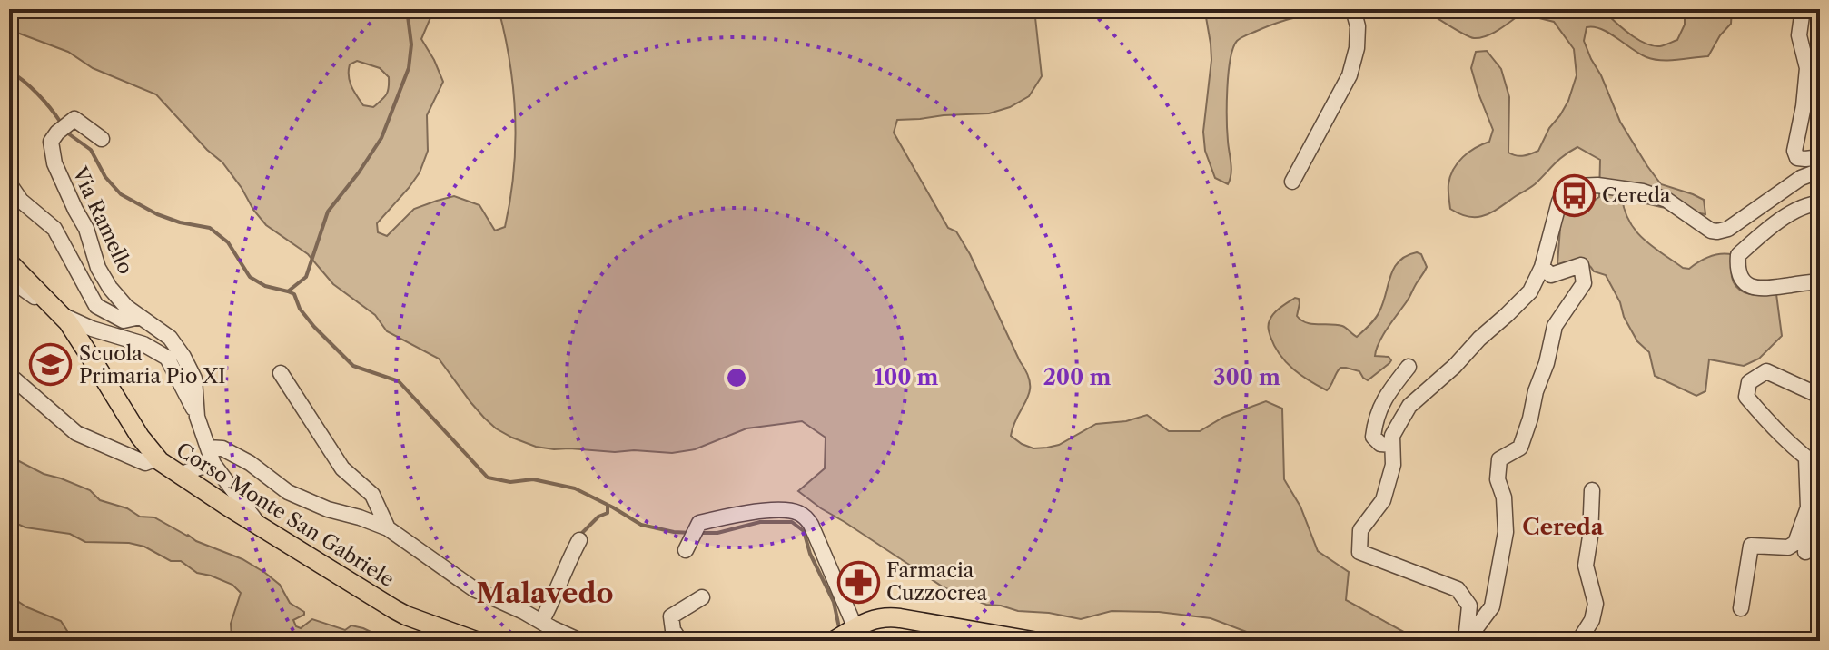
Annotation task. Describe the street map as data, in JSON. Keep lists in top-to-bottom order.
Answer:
{
  "streets": {
    "main road": ["Corso Monte San Gabriele"],
    "street": ["Via Ramello"]
  },
  "crossings": [
    ["Via Ramello", "Corso Monte San Gabriele"]
  ],
  "districts": ["Cereda", "Malavedo"],
  "places": {
    "bus stop": ["Cereda"],
    "school or university": ["Scuola Primaria Pio XI"],
    "pharmacy": ["Farmacia Cuzzocrea"]
  },
  "rings": ["100 m", "200 m", "300 m"]
}
